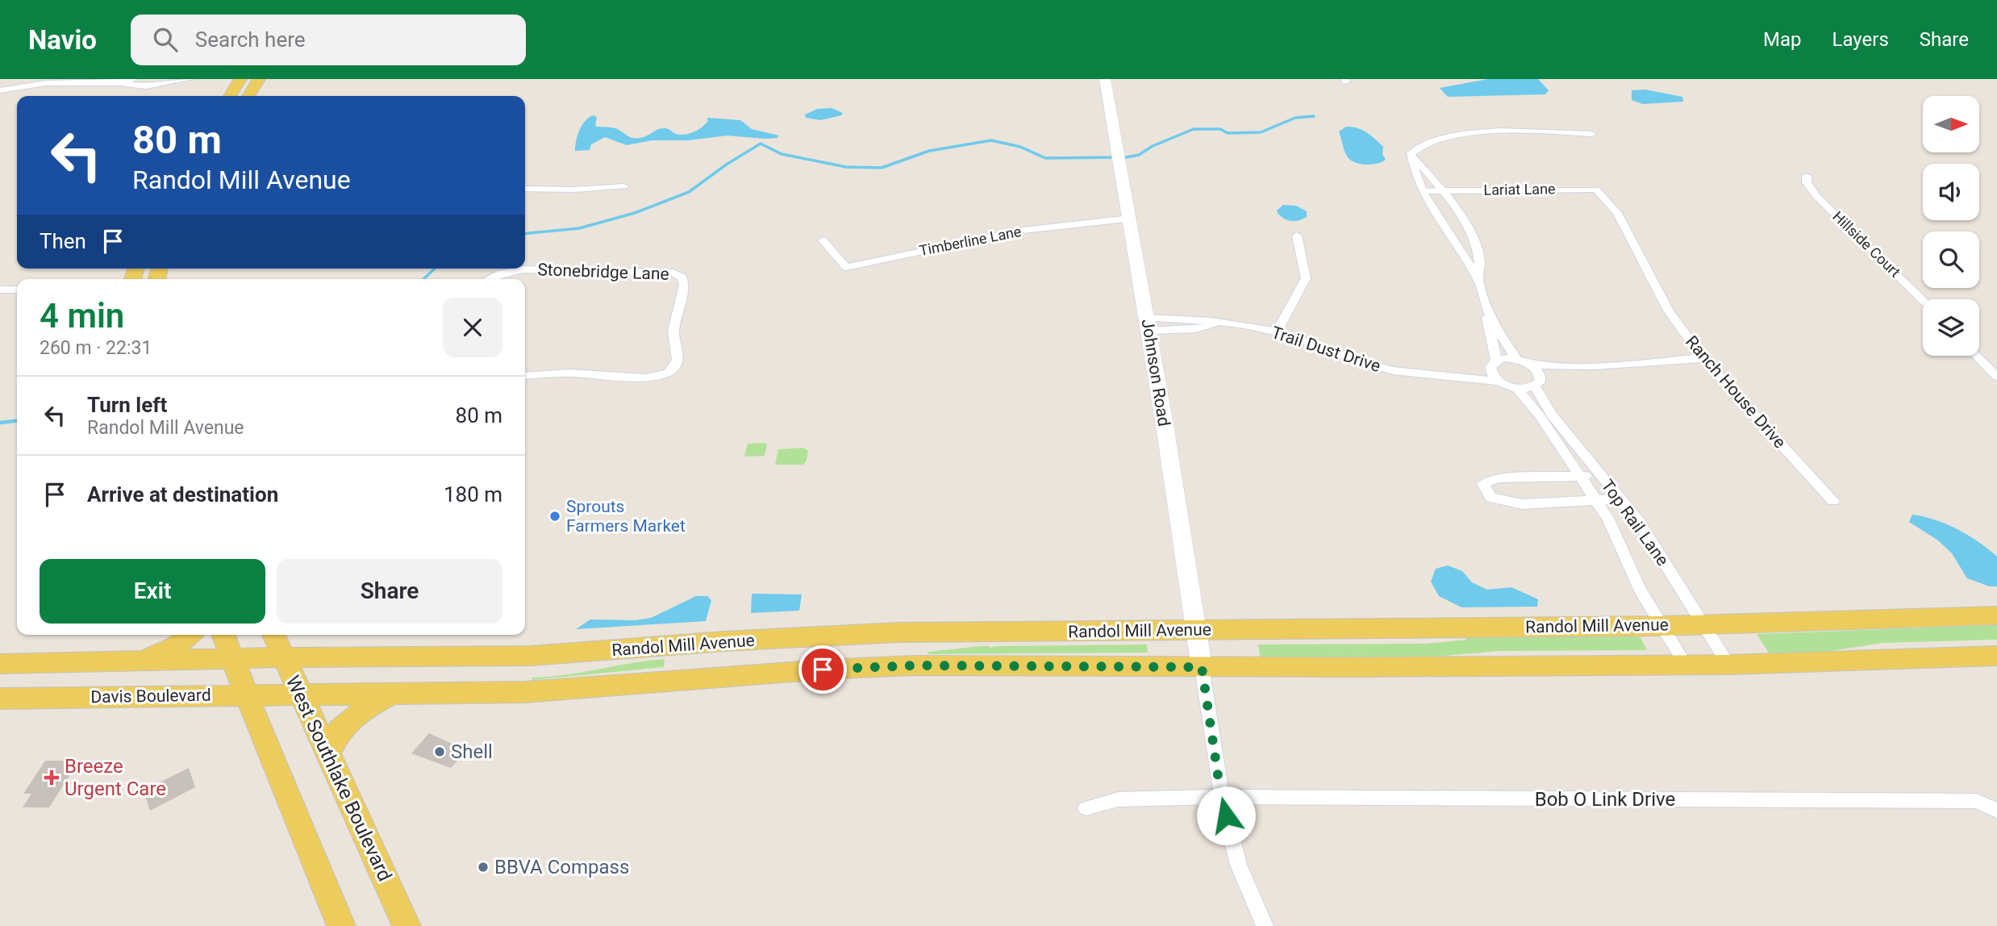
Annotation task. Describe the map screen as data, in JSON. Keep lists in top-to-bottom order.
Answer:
{
  "streets": {
    "main road": ["Randol Mill Avenue", "Davis Boulevard", "West Southlake Boulevard"],
    "street": [
      "Lariat Lane",
      "Timberline Lane",
      "Hillside Court",
      "Stonebridge Lane",
      "Trail Dust Drive",
      "Johnson Road",
      "Ranch House Drive",
      "Top Rail Lane",
      "Bob O Link Drive"
    ]
  },
  "crossings": [
    ["Lariat Lane", "Ranch House Drive"],
    ["Timberline Lane", "Johnson Road"],
    ["Trail Dust Drive", "Johnson Road"],
    ["Trail Dust Drive", "Top Rail Lane"],
    ["Johnson Road", "Randol Mill Avenue"],
    ["Top Rail Lane", "Randol Mill Avenue"],
    ["Randol Mill Avenue", "Davis Boulevard"],
    ["Randol Mill Avenue", "West Southlake Boulevard"],
    ["Davis Boulevard", "West Southlake Boulevard"]
  ],
  "places": {
    "other": ["Sprouts Farmers Market", "Shell", "BBVA Compass"],
    "health": ["Breeze Urgent Care"]
  },
  "north": "right",
  "page": {
    "header": "Navio",
    "search": "Search here",
    "nav": ["Map", "Layers", "Share"],
    "turn": ["80 m", "Randol Mill Avenue"],
    "then": "Then",
    "heading": ["4 min", "260 m · 22:31"],
    "list": [
      {
        "name": "Turn left",
        "note": "Randol Mill Avenue",
        "value": "80 m"
      },
      {
        "name": "Arrive at destination",
        "value": "180 m"
      }
    ],
    "buttons": ["Exit", "Share"]
  }
}
